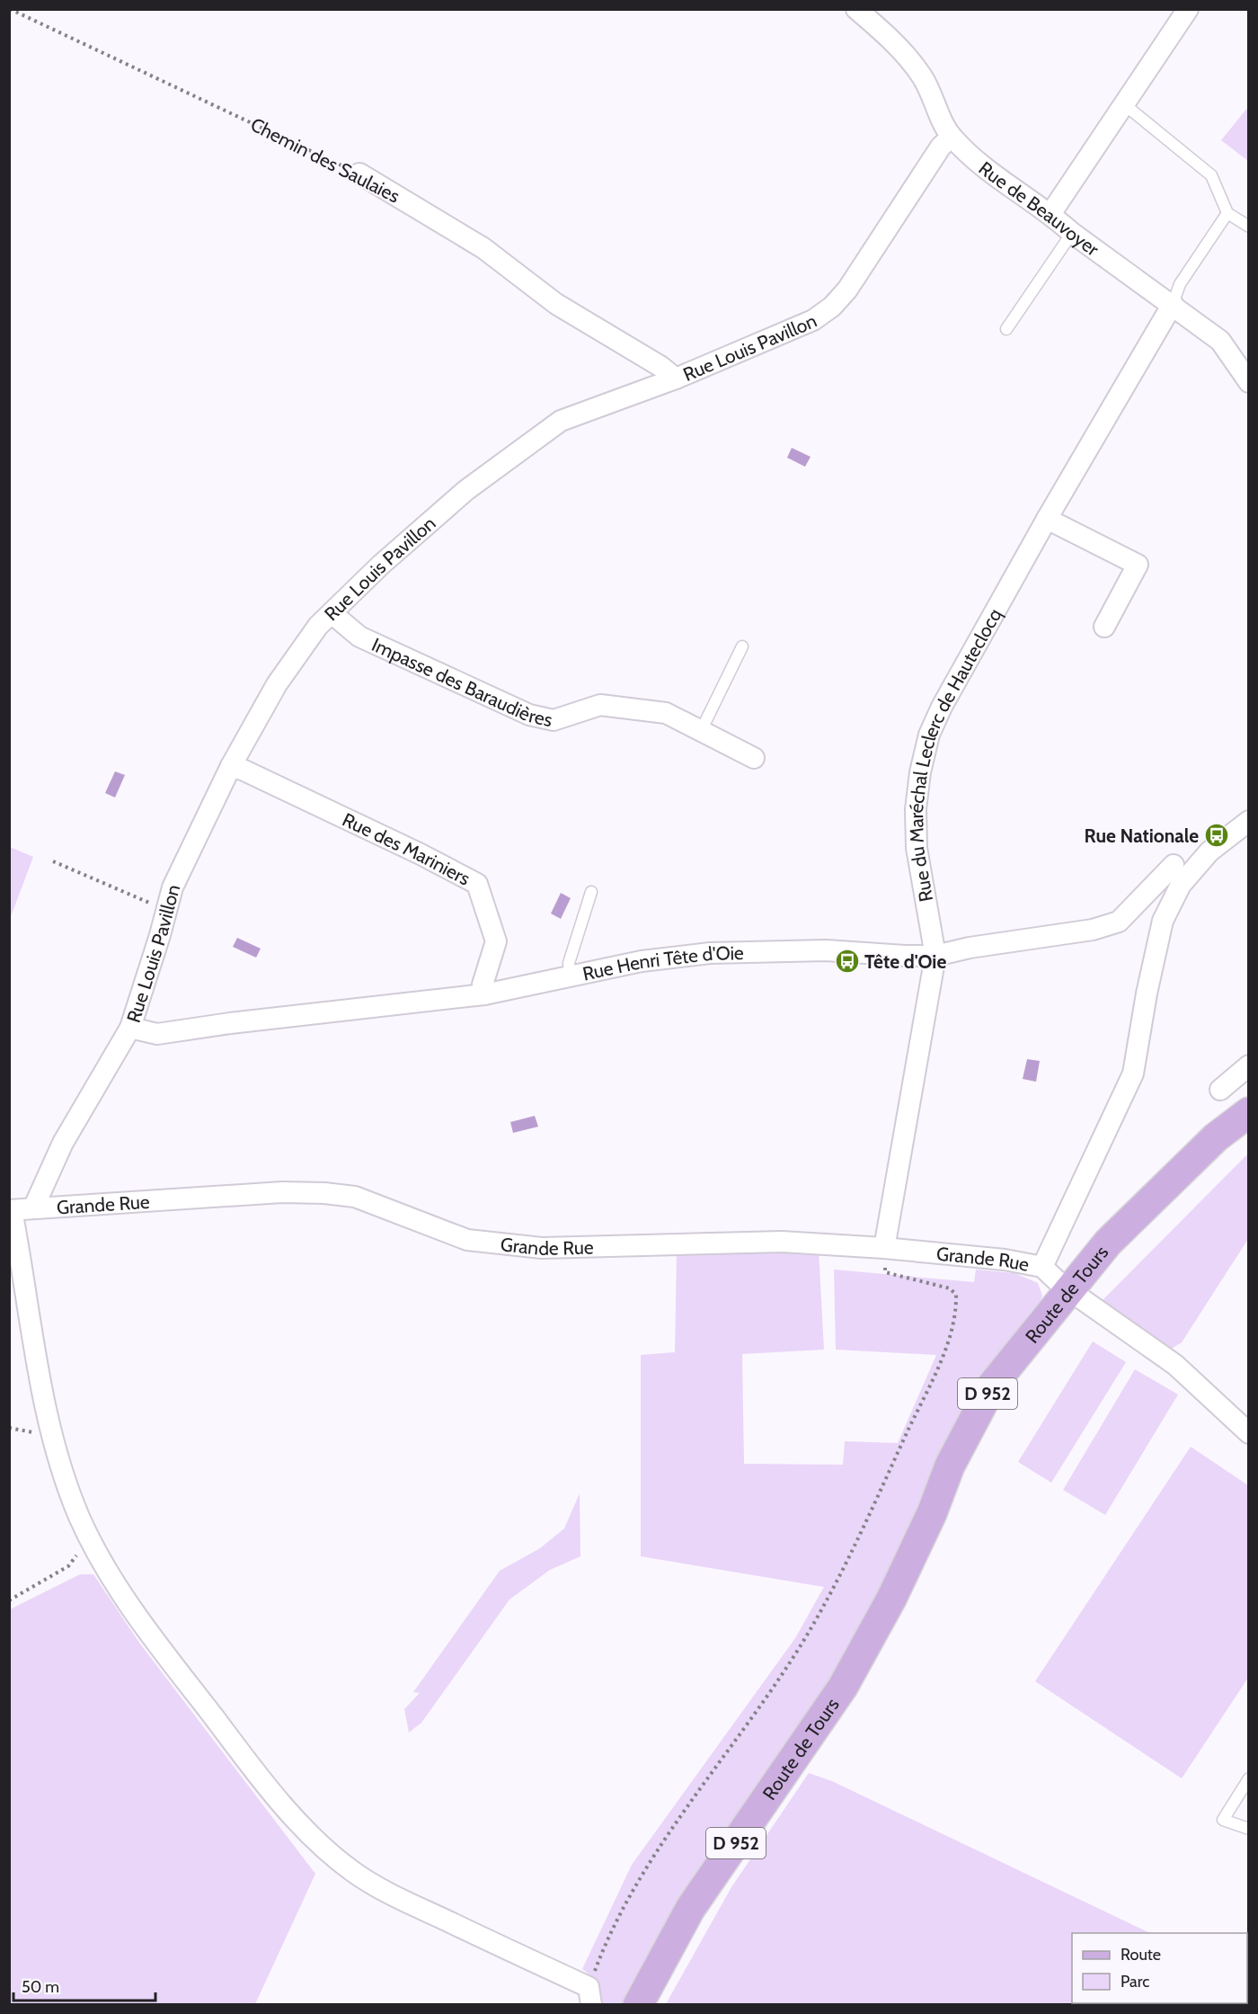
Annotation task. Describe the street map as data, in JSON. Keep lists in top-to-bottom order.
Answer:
{
  "streets": {
    "main road": ["Route de Tours", "D 952"],
    "street": [
      "Chemin des Saulaies",
      "Rue de Beauvoyer",
      "Rue Louis Pavillon",
      "Impasse des Baraudières",
      "Rue du Maréchal Leclerc de Hauteclocq",
      "Rue des Mariniers",
      "Rue Henri Tête d'Oie",
      "Grande Rue"
    ]
  },
  "crossings": [
    ["Chemin des Saulaies", "Rue Louis Pavillon"],
    ["Rue de Beauvoyer", "Rue Louis Pavillon"],
    ["Rue de Beauvoyer", "Rue du Maréchal Leclerc de Hauteclocq"],
    ["Rue Louis Pavillon", "Impasse des Baraudières"],
    ["Rue Louis Pavillon", "Rue des Mariniers"],
    ["Rue Louis Pavillon", "Rue Henri Tête d'Oie"],
    ["Rue Louis Pavillon", "Grande Rue"],
    ["Rue du Maréchal Leclerc de Hauteclocq", "Rue Henri Tête d'Oie"],
    ["Rue du Maréchal Leclerc de Hauteclocq", "Grande Rue"],
    ["Rue des Mariniers", "Rue Henri Tête d'Oie"],
    ["Grande Rue", "Route de Tours"]
  ],
  "places": {
    "bus stop": ["Rue Nationale", "Tête d'Oie"]
  },
  "legend": ["Route", "Parc"],
  "scale_bar": "50 m"
}
